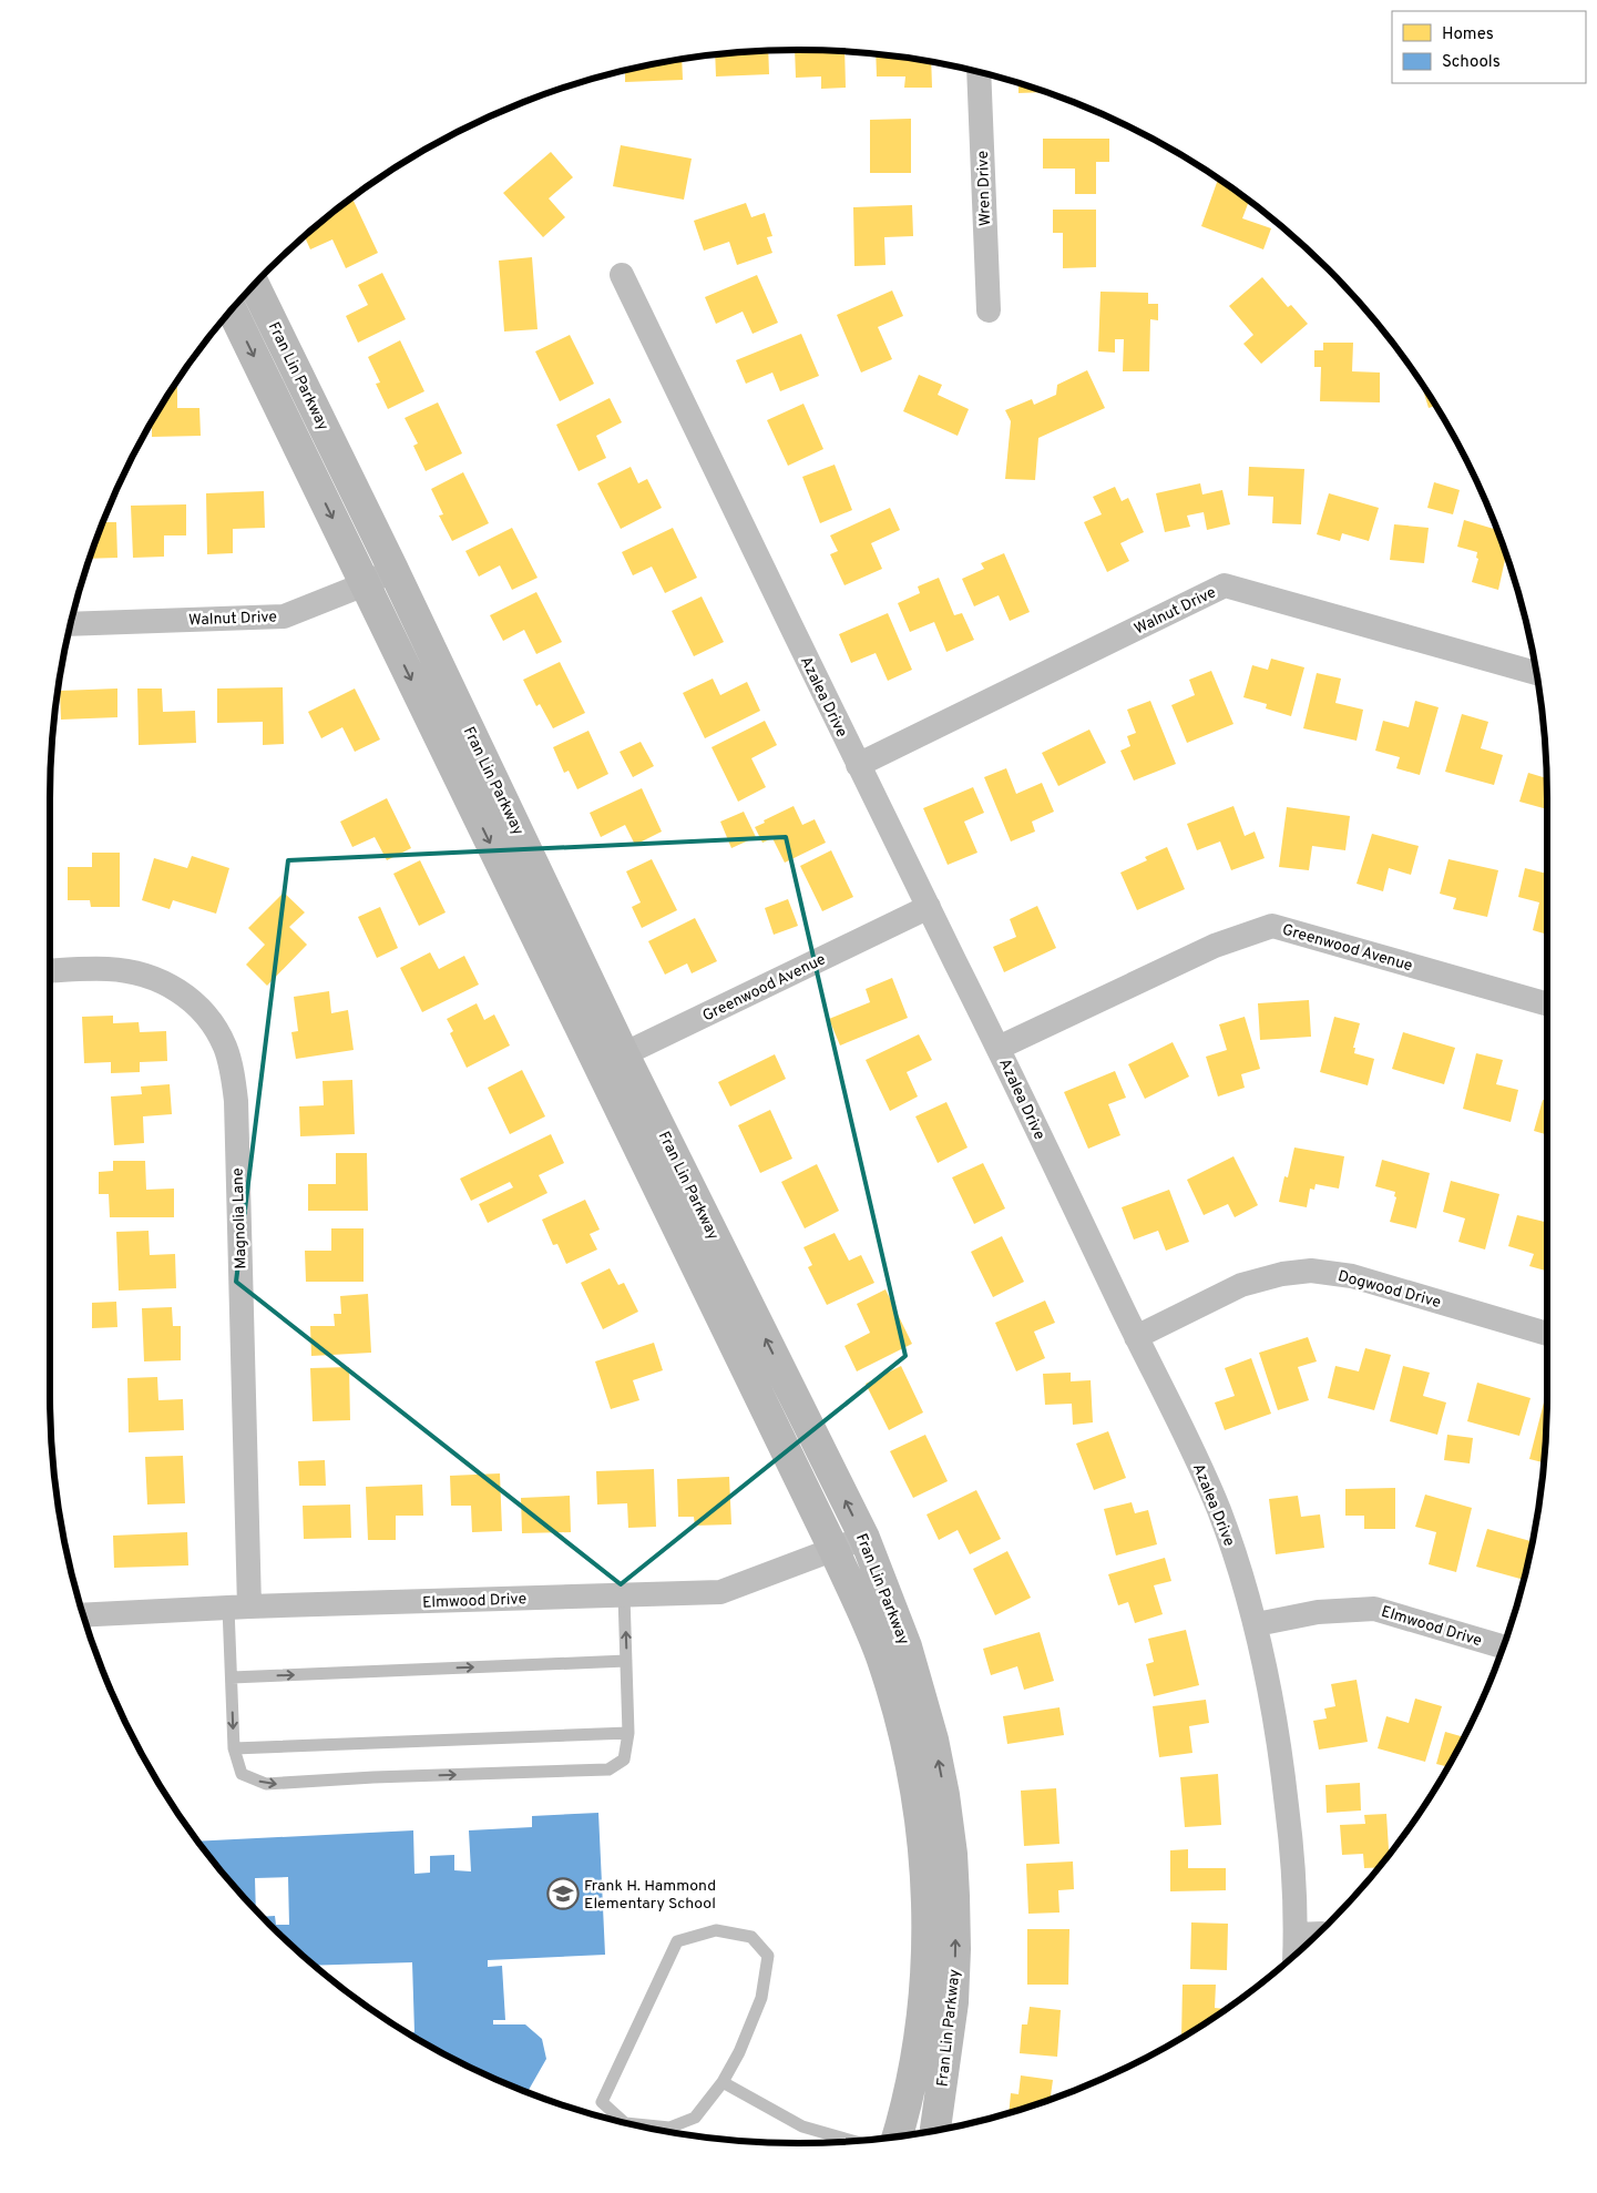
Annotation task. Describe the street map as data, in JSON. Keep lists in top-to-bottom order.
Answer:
{
  "streets": {
    "street": [
      "Wren Drive",
      "Fran Lin Parkway",
      "Walnut Drive",
      "Azalea Drive",
      "Greenwood Avenue",
      "Magnolia Lane",
      "Dogwood Drive",
      "Elmwood Drive"
    ]
  },
  "crossings": [
    ["Fran Lin Parkway", "Walnut Drive"],
    ["Fran Lin Parkway", "Greenwood Avenue"],
    ["Fran Lin Parkway", "Elmwood Drive"],
    ["Walnut Drive", "Azalea Drive"],
    ["Azalea Drive", "Greenwood Avenue"],
    ["Azalea Drive", "Dogwood Drive"],
    ["Azalea Drive", "Elmwood Drive"],
    ["Magnolia Lane", "Elmwood Drive"]
  ],
  "places": {
    "school or university": ["Frank H. Hammond Elementary School"]
  },
  "legend": ["Homes", "Schools"]
}
